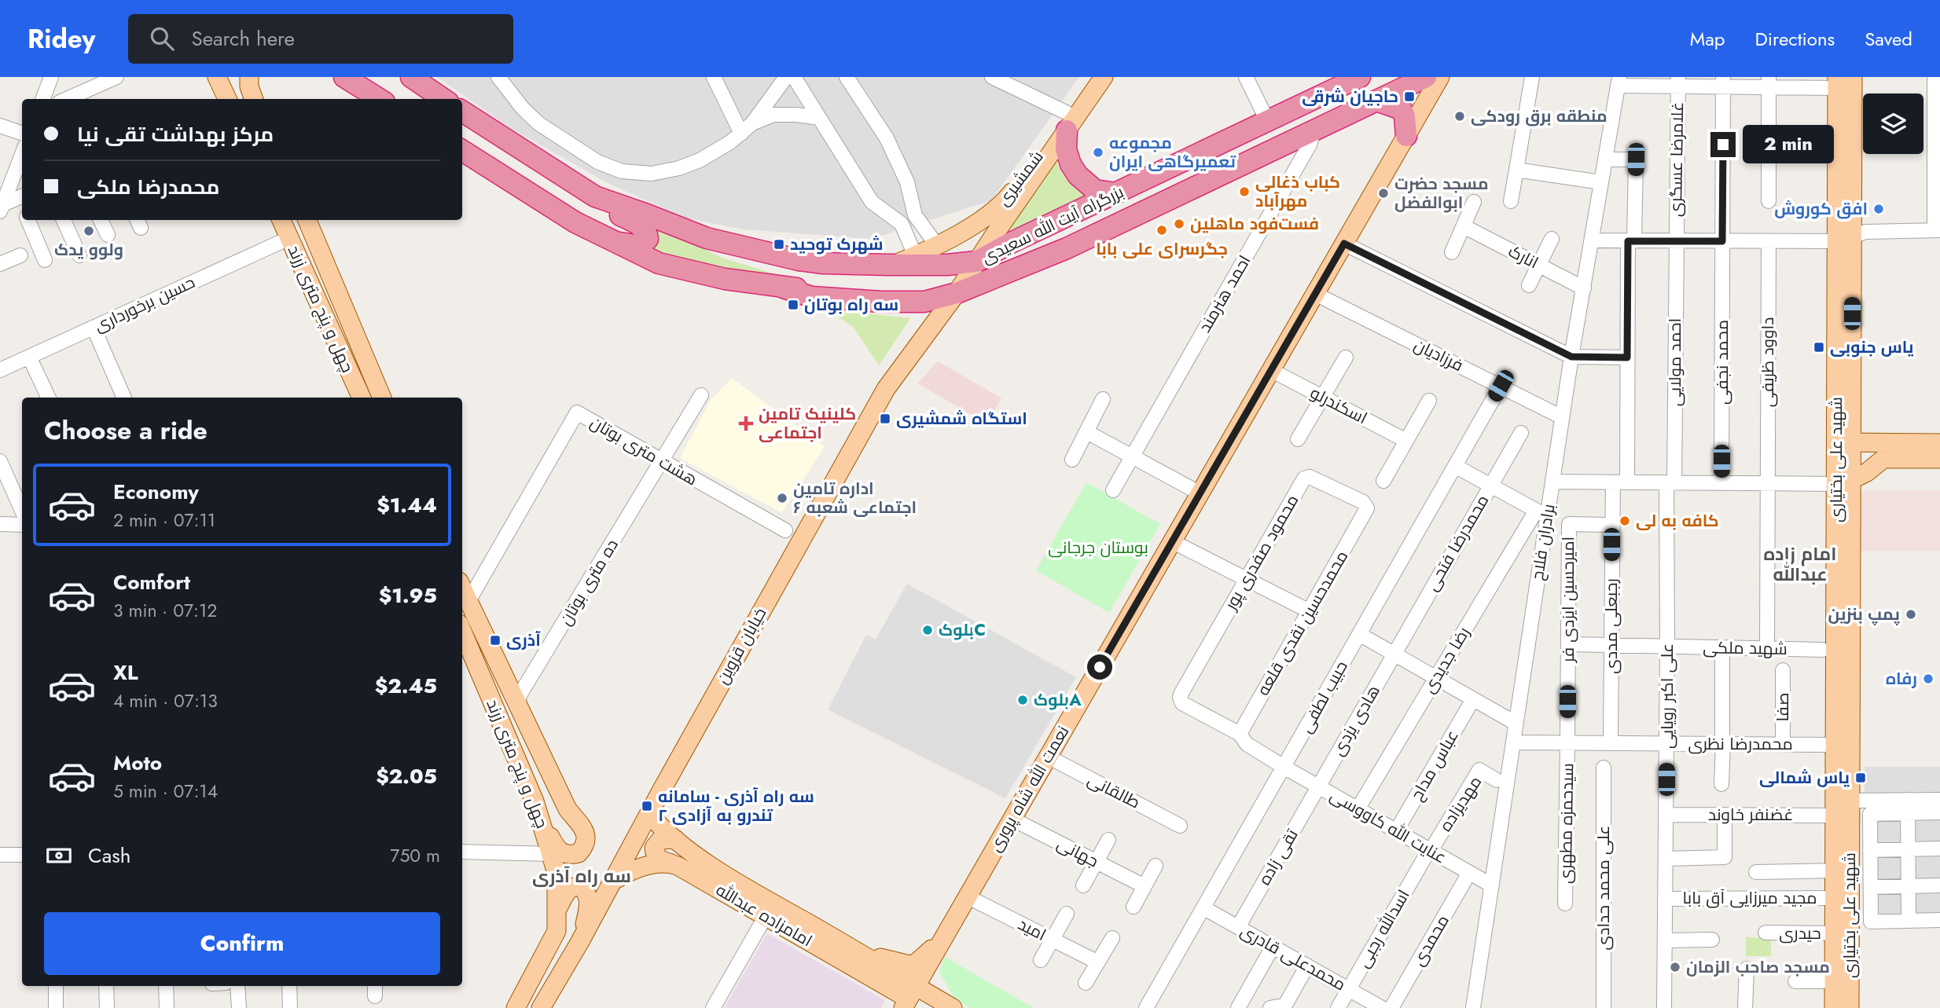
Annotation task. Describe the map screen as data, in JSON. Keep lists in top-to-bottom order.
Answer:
{
  "streets": {
    "highway": ["بزرگراه آیت الله سعیدی"],
    "main road": [
      "شمشیری",
      "چهل و پنج متری زرند",
      "شهید علی بختیاری",
      "خیابان قزوین",
      "نعمت الله شاه پروری",
      "امامزاده عبدالله"
    ],
    "street": [
      "غلامرضا عسگری",
      "انارک",
      "احمد هنرمند",
      "حسین برخورداری",
      "فرزادیان",
      "احمد مولایی",
      "محمد نجفی",
      "داوود ظریفی",
      "اسکندرلو",
      "هشت متری بوتان",
      "برادران فلاح",
      "محمدرضا فتحی",
      "محمود صفدری پور",
      "ده متری بوتان",
      "امیرحسین ایزدی فر",
      "محمدحسین نقدی قلعه",
      "رجبعلی مددی",
      "شهید ملکی",
      "رضا جدیدی",
      "علی اکبر رویایی",
      "حبیب لطفی",
      "صفا",
      "هادی یزدی",
      "محمدرضا نظری",
      "عباس مداح",
      "طالقانی",
      "مهدیزاده",
      "غضنفر خاوند",
      "سیدحمزه مطهری",
      "عنایت‌ الله کاووسی",
      "جهانی",
      "تقی زاده",
      "علی محمد حدادی",
      "مجید میرزایی آق بابا",
      "اسدالله رجبی",
      "امید",
      "حیدری",
      "محمدی",
      "محمدعلی قادری"
    ]
  },
  "crossings": [
    ["غلامرضا عسگری", "احمد مولایی"],
    ["شمشیری", "بزرگراه آیت الله سعیدی"],
    ["شمشیری", "خیابان قزوین"],
    ["بزرگراه آیت الله سعیدی", "احمد هنرمند"],
    ["بزرگراه آیت الله سعیدی", "خیابان قزوین"],
    ["انارک", "برادران فلاح"],
    ["حسین برخورداری", "چهل و پنج متری زرند"],
    ["چهل و پنج متری زرند", "هشت متری بوتان"],
    ["چهل و پنج متری زرند", "ده متری بوتان"],
    ["فرزادیان", "برادران فلاح"],
    ["فرزادیان", "حبیب لطفی"],
    ["فرزادیان", "نعمت الله شاه پروری"],
    ["احمد مولایی", "علی اکبر رویایی"],
    ["داوود ظریفی", "شهید ملکی"],
    ["اسکندرلو", "نعمت الله شاه پروری"],
    ["هشت متری بوتان", "ده متری بوتان"],
    ["شهید علی بختیاری", "محمدرضا نظری"],
    ["شهید علی بختیاری", "غضنفر خاوند"],
    ["شهید علی بختیاری", "مجید میرزایی آق بابا"],
    ["شهید علی بختیاری", "حیدری"],
    ["برادران فلاح", "رجبعلی مددی"],
    ["برادران فلاح", "رضا جدیدی"],
    ["برادران فلاح", "محمدرضا نظری"],
    ["برادران فلاح", "عنایت‌ الله کاووسی"],
    ["محمدرضا فتحی", "هادی یزدی"],
    ["محمود صفدری پور", "محمدحسین نقدی قلعه"],
    ["محمود صفدری پور", "عنایت‌ الله کاووسی"],
    ["امیرحسین ایزدی فر", "رجبعلی مددی"],
    ["امیرحسین ایزدی فر", "شهید ملکی"],
    ["امیرحسین ایزدی فر", "محمدرضا نظری"],
    ["امیرحسین ایزدی فر", "سیدحمزه مطهری"],
    ["محمدحسین نقدی قلعه", "عنایت‌ الله کاووسی"],
    ["رجبعلی مددی", "شهید ملکی"],
    ["خیابان قزوین", "امامزاده عبدالله"],
    ["شهید ملکی", "علی اکبر رویایی"],
    ["رضا جدیدی", "عنایت‌ الله کاووسی"],
    ["علی اکبر رویایی", "محمدرضا نظری"],
    ["علی اکبر رویایی", "غضنفر خاوند"],
    ["علی اکبر رویایی", "مجید میرزایی آق بابا"],
    ["حبیب لطفی", "عنایت‌ الله کاووسی"],
    ["حبیب لطفی", "محمدعلی قادری"],
    ["صفا", "محمدرضا نظری"],
    ["هادی یزدی", "عنایت‌ الله کاووسی"],
    ["هادی یزدی", "تقی زاده"],
    ["محمدرضا نظری", "سیدحمزه مطهری"],
    ["عباس مداح", "عنایت‌ الله کاووسی"],
    ["نعمت الله شاه پروری", "طالقانی"],
    ["نعمت الله شاه پروری", "جهانی"],
    ["نعمت الله شاه پروری", "امامزاده عبدالله"],
    ["نعمت الله شاه پروری", "امید"],
    ["مهدیزاده", "عنایت‌ الله کاووسی"],
    ["مهدیزاده", "اسدالله رجبی"],
    ["عنایت‌ الله کاووسی", "تقی زاده"],
    ["عنایت‌ الله کاووسی", "اسدالله رجبی"],
    ["عنایت‌ الله کاووسی", "محمدی"],
    ["تقی زاده", "محمدعلی قادری"],
    ["اسدالله رجبی", "محمدعلی قادری"]
  ],
  "districts": ["امام زاده عبدالله", "سه راه آذری"],
  "parks": ["بوستان جرجانی"],
  "places": {
    "transit": [
      "حاجیان شرقی",
      "شهرک توحید",
      "سه راه بوتان",
      "یاس جنوبی",
      "استگاه شمشیری",
      "آذری",
      "یاس شمالی",
      "سه راه آذری - سامانه ۲ تندرو به آزادی"
    ],
    "other": [
      "منطقه برق رودکی",
      "مجموعه تعمیرگاهی ایران",
      "کباب ذغالی مهرآباد",
      "مسجد حضرت ابوالفضل",
      "افق کوروش",
      "فست‌فود ماهلین",
      "جگرسرای علی بابا",
      "ولوو یدک",
      "اداره تامین اجتماعی شعبه ۶",
      "کافه به لی",
      "پمپ بنزین",
      "بلوکC",
      "رفاه",
      "بلوکA",
      "مسجد صاحب الزمان"
    ],
    "health": ["کلینیک تامین اجتماعی"]
  },
  "page": {
    "header": "Ridey",
    "search": "Search here",
    "nav": ["Map", "Directions", "Saved"],
    "banner": ["مرکز بهداشت تقی نیا", "محمدرضا ملکی"],
    "bubble": "2 min",
    "heading": "Choose a ride",
    "list": [
      {
        "name": "Economy",
        "note": "2 min · 07:11",
        "value": "$1.44"
      },
      {
        "name": "Comfort",
        "note": "3 min · 07:12",
        "value": "$1.95"
      },
      {
        "name": "XL",
        "note": "4 min · 07:13",
        "value": "$2.45"
      },
      {
        "name": "Moto",
        "note": "5 min · 07:14",
        "value": "$2.05"
      }
    ],
    "pay": ["Cash", "750 m"],
    "buttons": "Confirm"
  }
}
